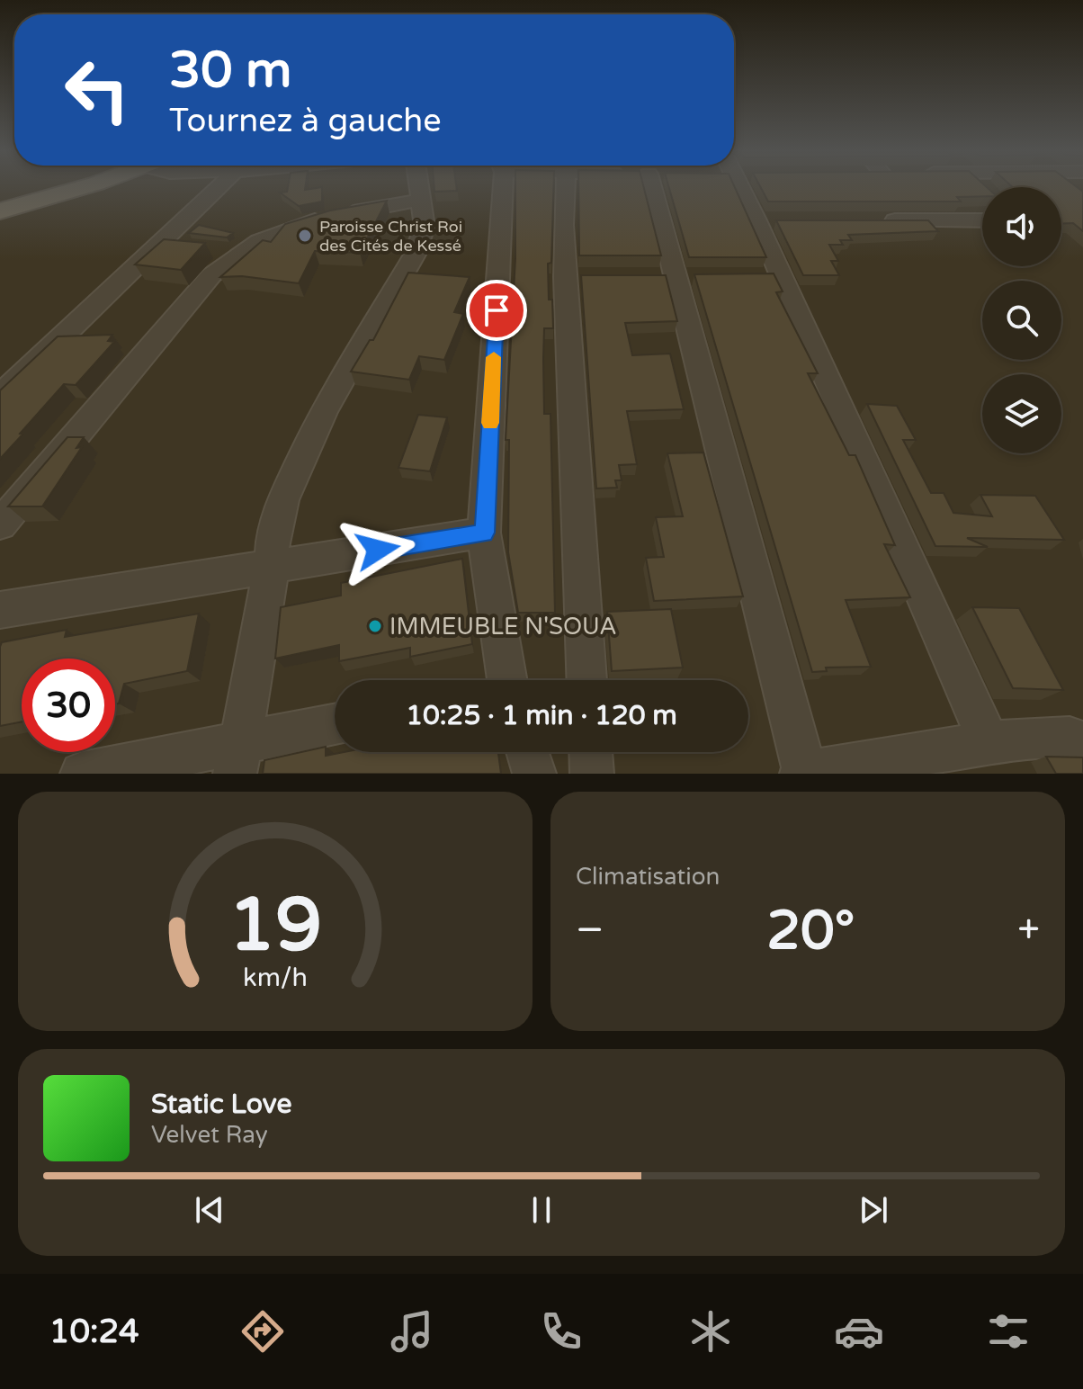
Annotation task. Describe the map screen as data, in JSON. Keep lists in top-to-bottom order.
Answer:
{
  "places": ["Paroisse Christ Roi des Cités de Kessé", "IMMEUBLE N'SOUA"],
  "page": {
    "turn": ["30 m", "Tournez à gauche"],
    "limit": "30",
    "trip": "10:25 · 1 min · 120 m",
    "tile": "Climatisation",
    "heat": ["−", "20°", "+"],
    "song": ["Static Love", "Velvet Ray"],
    "tabs": "10:24",
    "gauge": ["19", "km/h"]
  }
}
